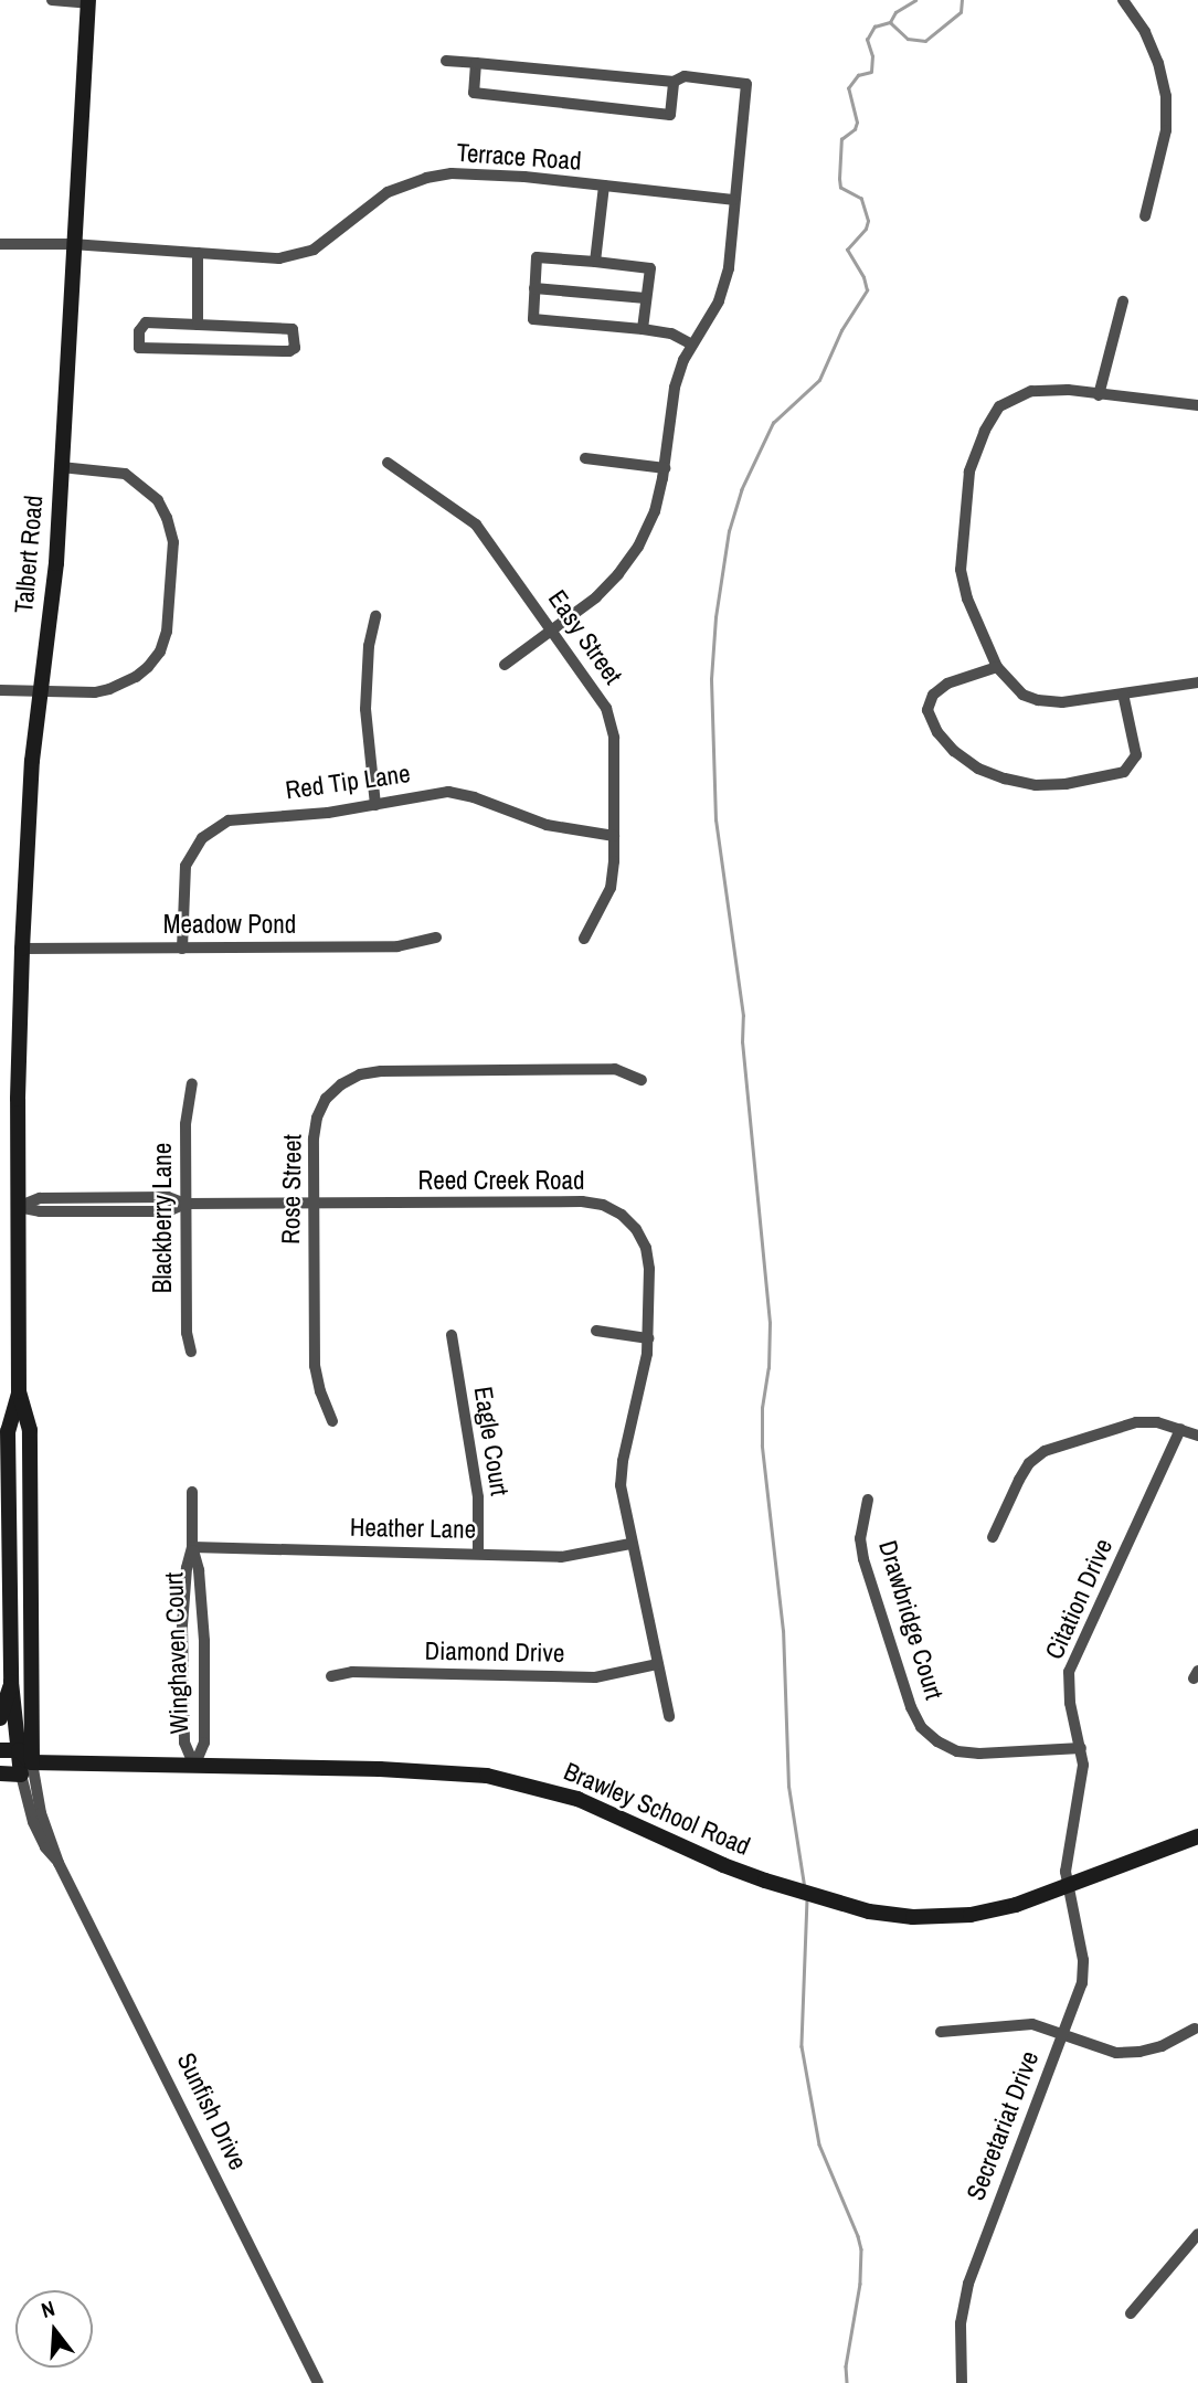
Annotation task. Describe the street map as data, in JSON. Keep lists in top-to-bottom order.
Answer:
{
  "streets": {
    "street": [
      "Terrace Road",
      "Talbert Road",
      "Easy Street",
      "Red Tip Lane",
      "Meadow Pond",
      "Reed Creek Road",
      "Rose Street",
      "Blackberry Lane",
      "Eagle Court",
      "Heather Lane",
      "Citation Drive",
      "Drawbridge Court",
      "Diamond Drive",
      "Winghaven Court",
      "Brawley School Road",
      "Sunfish Drive",
      "Secretariat Drive"
    ]
  },
  "crossings": [
    ["Terrace Road", "Talbert Road"],
    ["Talbert Road", "Meadow Pond"],
    ["Talbert Road", "Reed Creek Road"],
    ["Talbert Road", "Brawley School Road"],
    ["Talbert Road", "Sunfish Drive"],
    ["Easy Street", "Red Tip Lane"],
    ["Red Tip Lane", "Meadow Pond"],
    ["Reed Creek Road", "Rose Street"],
    ["Reed Creek Road", "Blackberry Lane"],
    ["Reed Creek Road", "Heather Lane"],
    ["Reed Creek Road", "Diamond Drive"],
    ["Eagle Court", "Heather Lane"],
    ["Heather Lane", "Winghaven Court"],
    ["Citation Drive", "Drawbridge Court"],
    ["Citation Drive", "Brawley School Road"],
    ["Citation Drive", "Secretariat Drive"],
    ["Winghaven Court", "Brawley School Road"],
    ["Brawley School Road", "Sunfish Drive"],
    ["Brawley School Road", "Secretariat Drive"]
  ],
  "north": "top"
}
